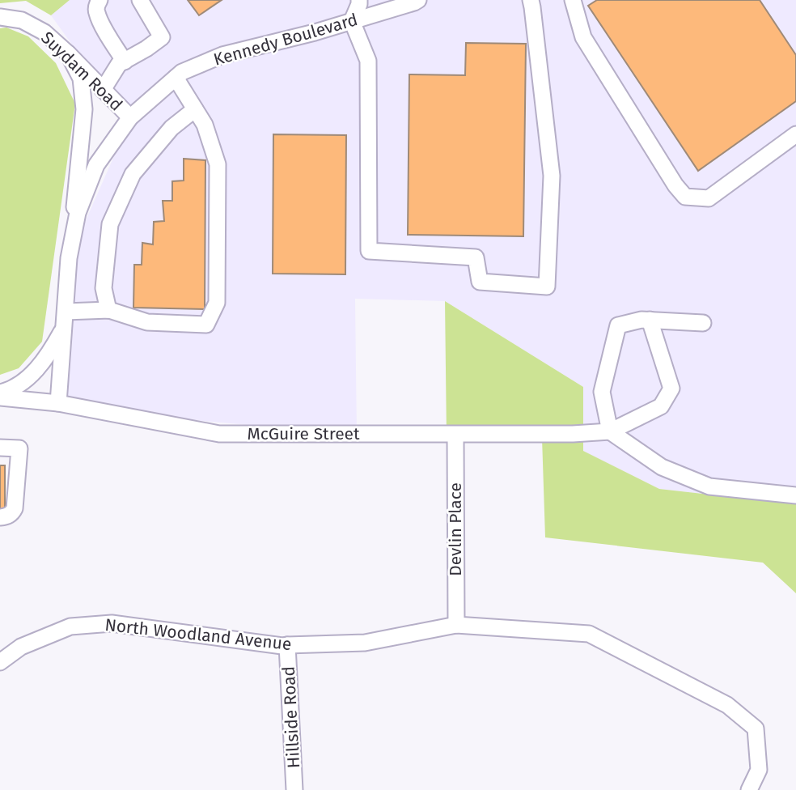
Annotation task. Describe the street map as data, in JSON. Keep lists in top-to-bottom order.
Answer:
{
  "streets": {
    "street": [
      "Kennedy Boulevard",
      "Suydam Road",
      "McGuire Street",
      "Devlin Place",
      "North Woodland Avenue",
      "Hillside Road"
    ]
  },
  "crossings": [
    ["Kennedy Boulevard", "Suydam Road"],
    ["Kennedy Boulevard", "McGuire Street"],
    ["McGuire Street", "Devlin Place"],
    ["Devlin Place", "North Woodland Avenue"],
    ["North Woodland Avenue", "Hillside Road"]
  ]
}
